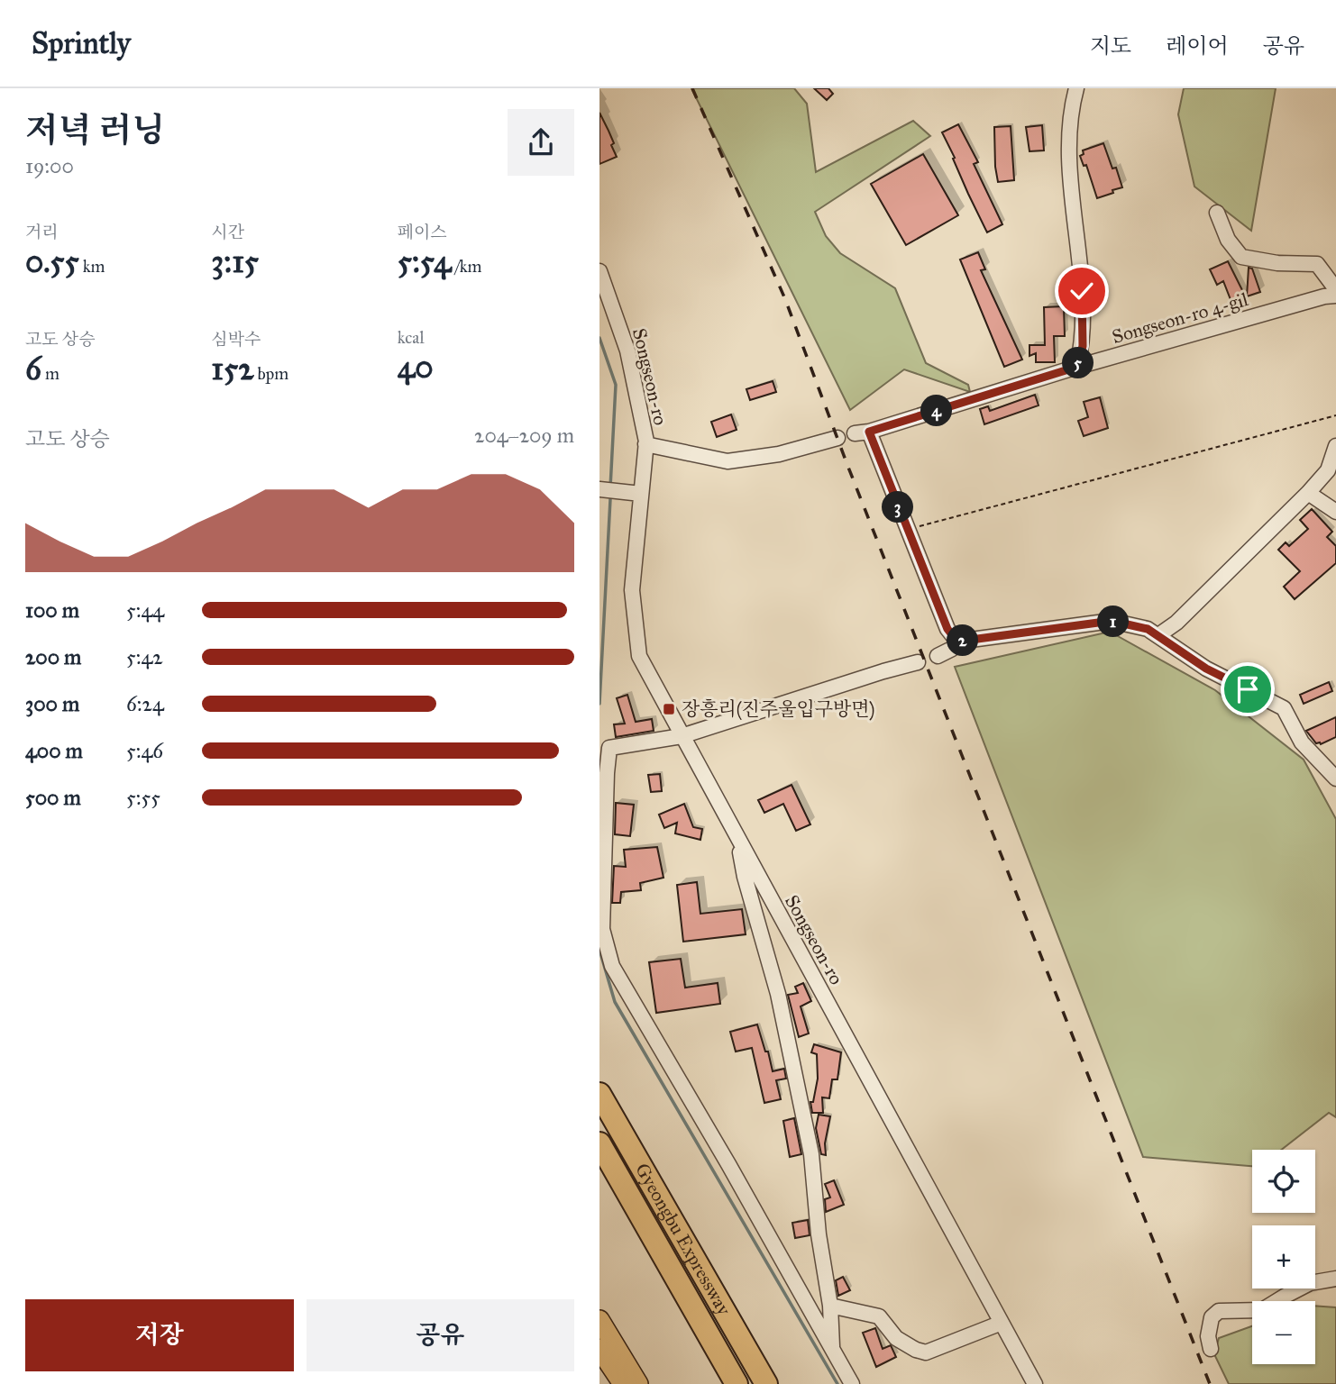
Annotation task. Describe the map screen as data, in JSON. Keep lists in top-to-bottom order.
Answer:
{
  "streets": {
    "highway": ["Gyeongbu Expressway"],
    "street": ["Songseon-ro 4-gil", "Songseon-ro"]
  },
  "places": {
    "transit": ["장흥리(진주울입구방면)"]
  },
  "page": {
    "header": "Sprintly",
    "nav": ["지도", "레이어", "공유"],
    "heading": ["저녁 러닝", "19:00"],
    "stats": [
      ["거리", "0.55 km"],
      ["시간", "3:15"],
      ["페이스", "5:54 /km"],
      ["고도 상승", "6 m"],
      ["심박수", "152 bpm"],
      ["kcal", "40"]
    ],
    "pins": [
      "5",
      "4",
      "3",
      "1",
      "2"
    ],
    "chart": ["고도 상승", "204–209 m"],
    "list": [
      {
        "name": "100 m",
        "note": "5:44"
      },
      {
        "name": "200 m",
        "note": "5:42"
      },
      {
        "name": "300 m",
        "note": "6:24"
      },
      {
        "name": "400 m",
        "note": "5:46"
      },
      {
        "name": "500 m",
        "note": "5:55"
      }
    ],
    "map_buttons": ["+", "−"],
    "buttons": ["저장", "공유"]
  }
}
